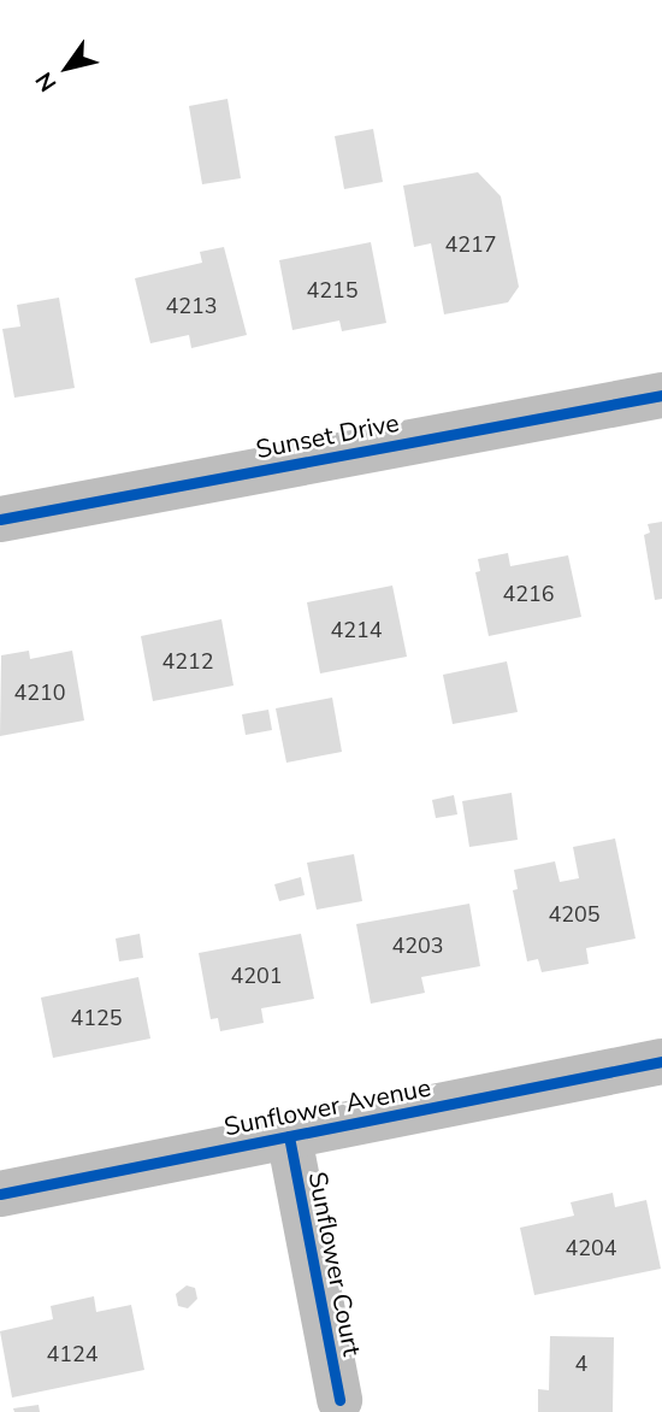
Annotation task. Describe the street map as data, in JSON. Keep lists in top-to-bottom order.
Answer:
{
  "streets": {
    "street": ["Sunset Drive", "Sunflower Avenue", "Sunflower Court"]
  },
  "crossings": [
    ["Sunflower Avenue", "Sunflower Court"]
  ],
  "house_numbers": [
    "4217",
    "4215",
    "4213",
    "4216",
    "4214",
    "4212",
    "4210",
    "4205",
    "4203",
    "4201",
    "4125",
    "4204",
    "4124",
    "4"
  ],
  "north": "bottom left"
}
